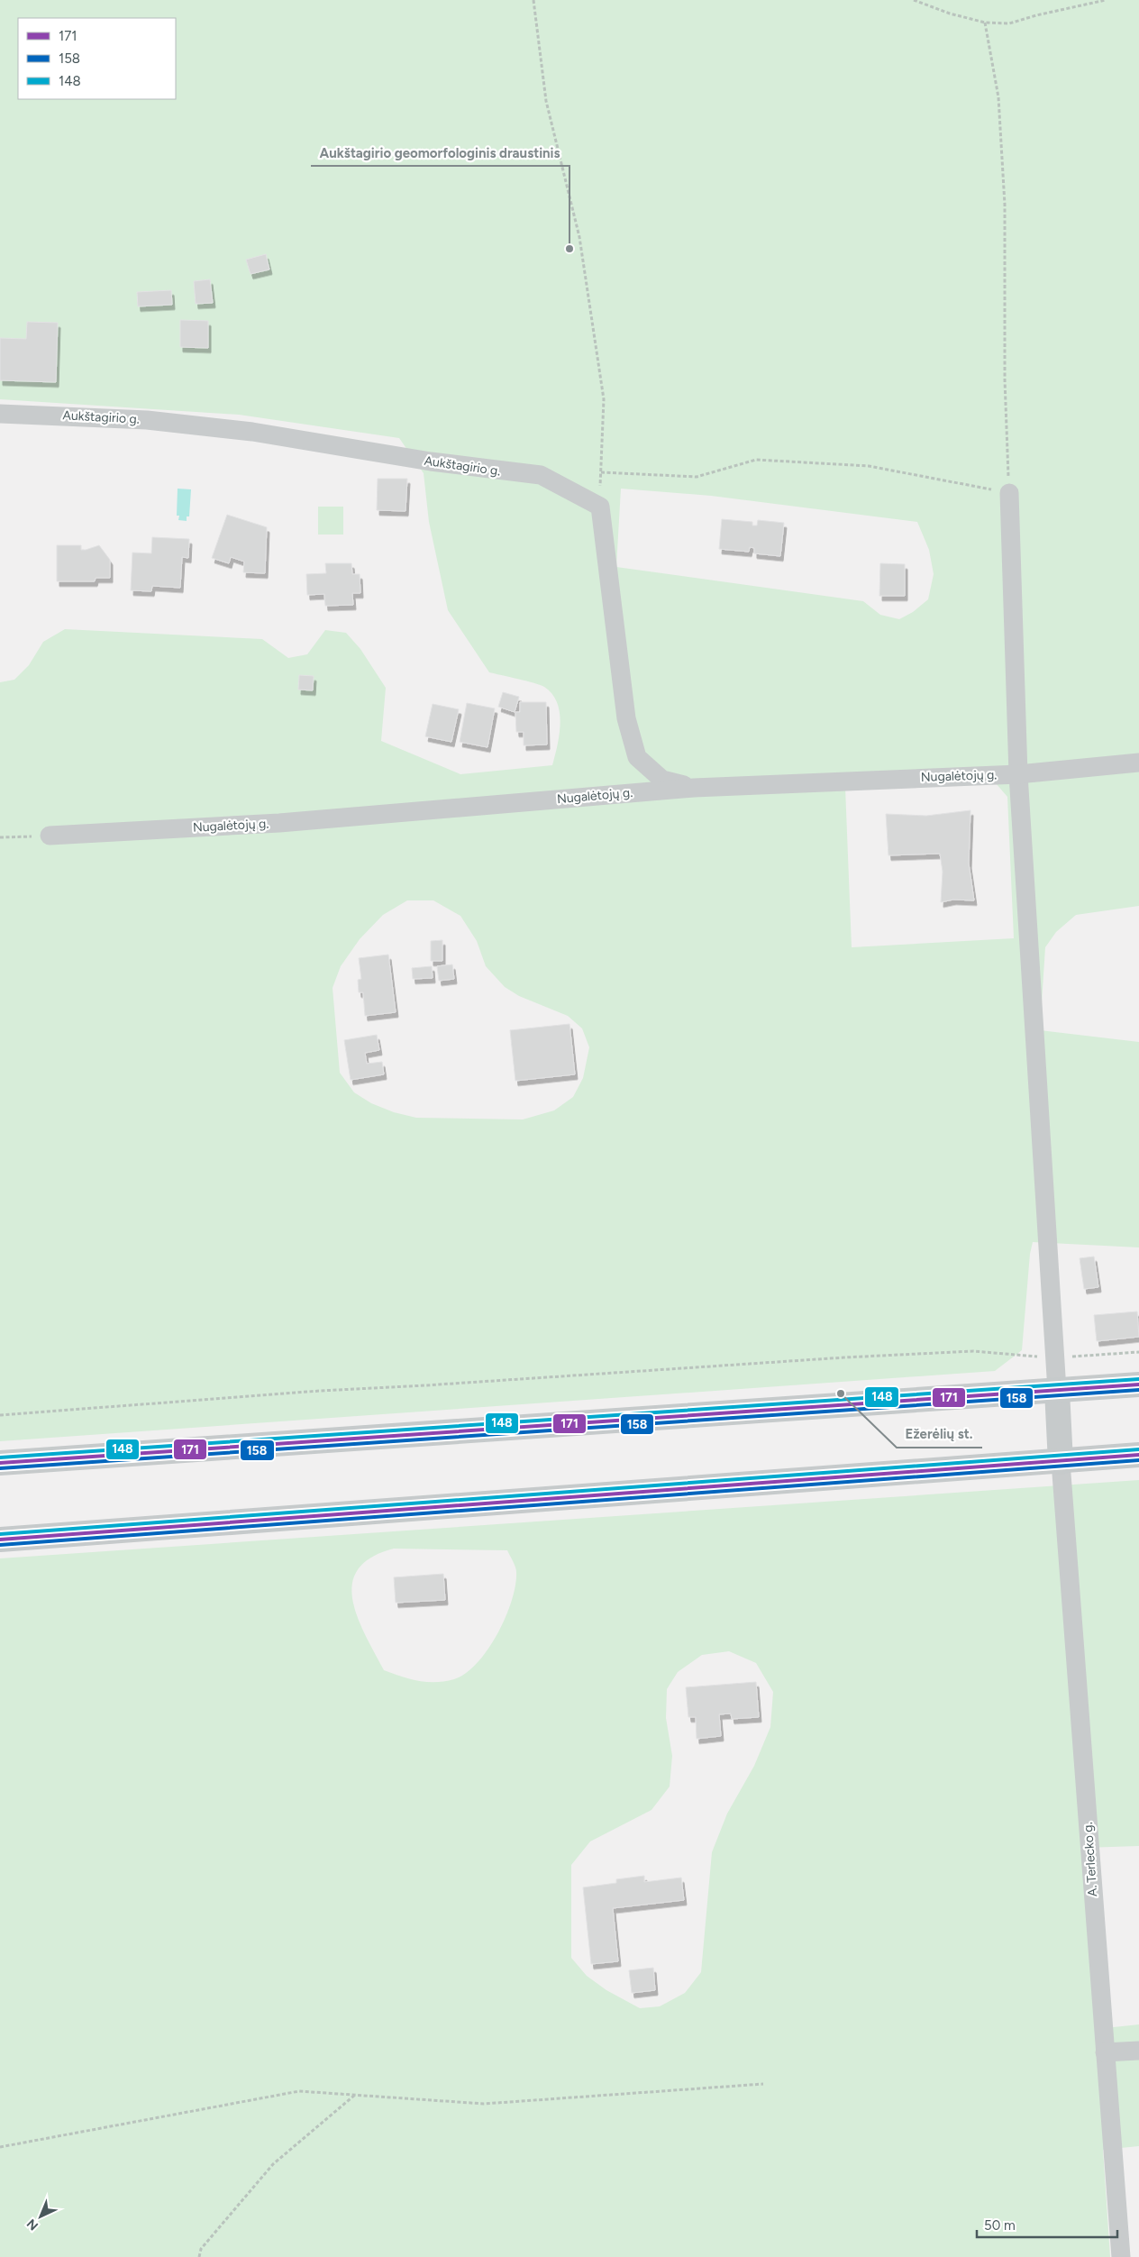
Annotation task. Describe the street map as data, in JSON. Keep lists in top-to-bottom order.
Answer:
{
  "streets": {
    "street": ["Aukštagirio g.", "Nugalėtojų g.", "A. Terlecko g."]
  },
  "places": ["Aukštagirio geomorfologinis draustinis", "Ežerėlių st."],
  "lines": ["transit line 148", "transit line 171", "transit line 158"],
  "legend": ["171", "158", "148"],
  "scale_bar": "50 m",
  "north": "bottom left"
}
